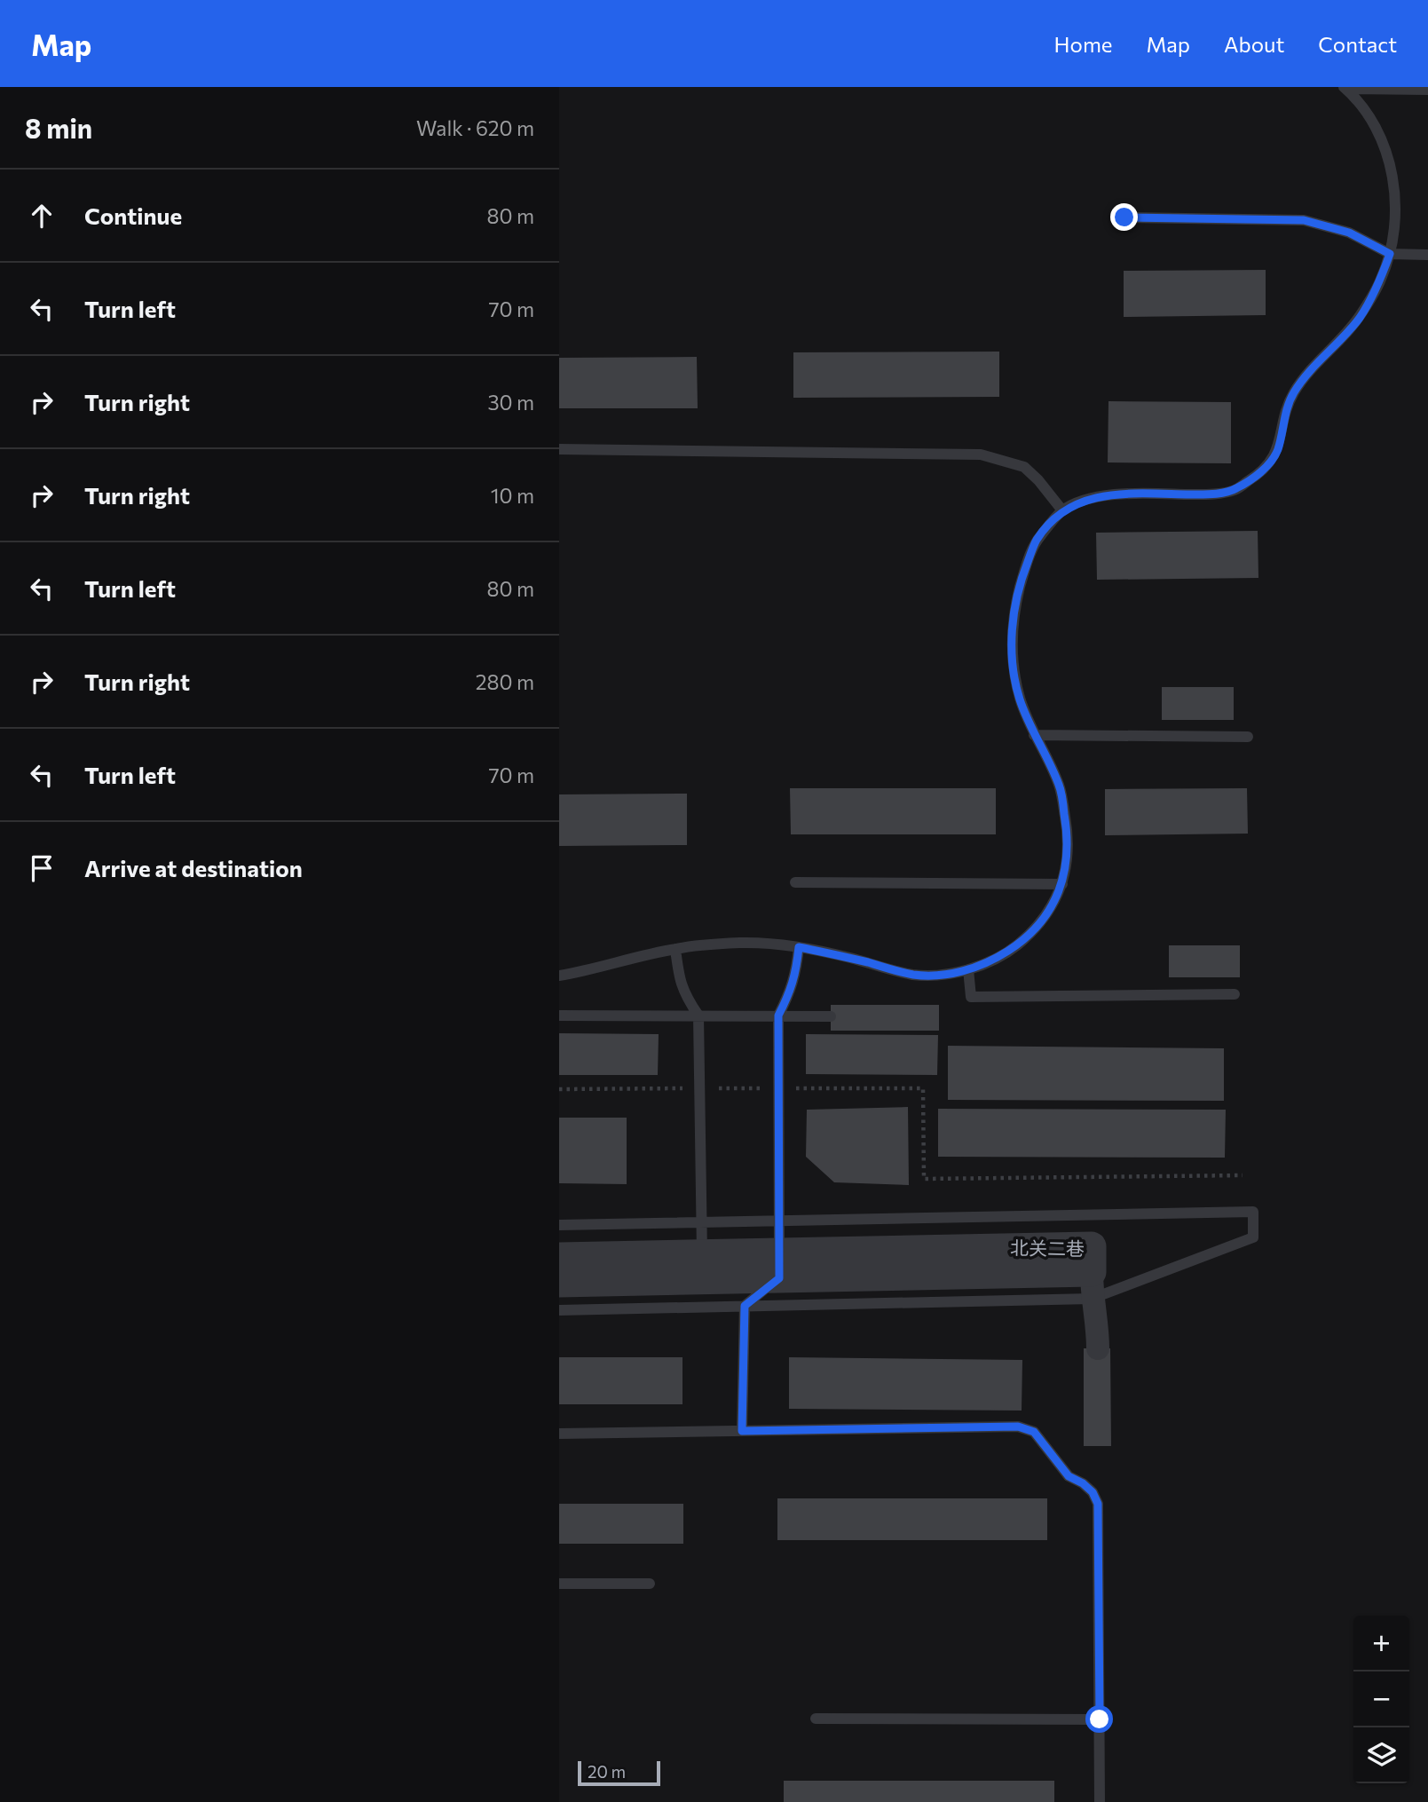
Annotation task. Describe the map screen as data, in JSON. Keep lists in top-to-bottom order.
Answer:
{
  "streets": {
    "street": ["北关二巷"]
  },
  "scale_bar": "20 m",
  "page": {
    "header": "Map",
    "nav": [
      "Home",
      "Map",
      "About",
      "Contact"
    ],
    "heading": ["8 min", "Walk · 620 m"],
    "list": [
      ["Continue", "80 m"],
      ["Turn left", "70 m"],
      ["Turn right", "30 m"],
      ["Turn right", "10 m"],
      ["Turn left", "80 m"],
      ["Turn right", "280 m"],
      ["Turn left", "70 m"],
      "Arrive at destination"
    ],
    "map_buttons": ["+", "−"],
    "scale": "20 m"
  }
}
